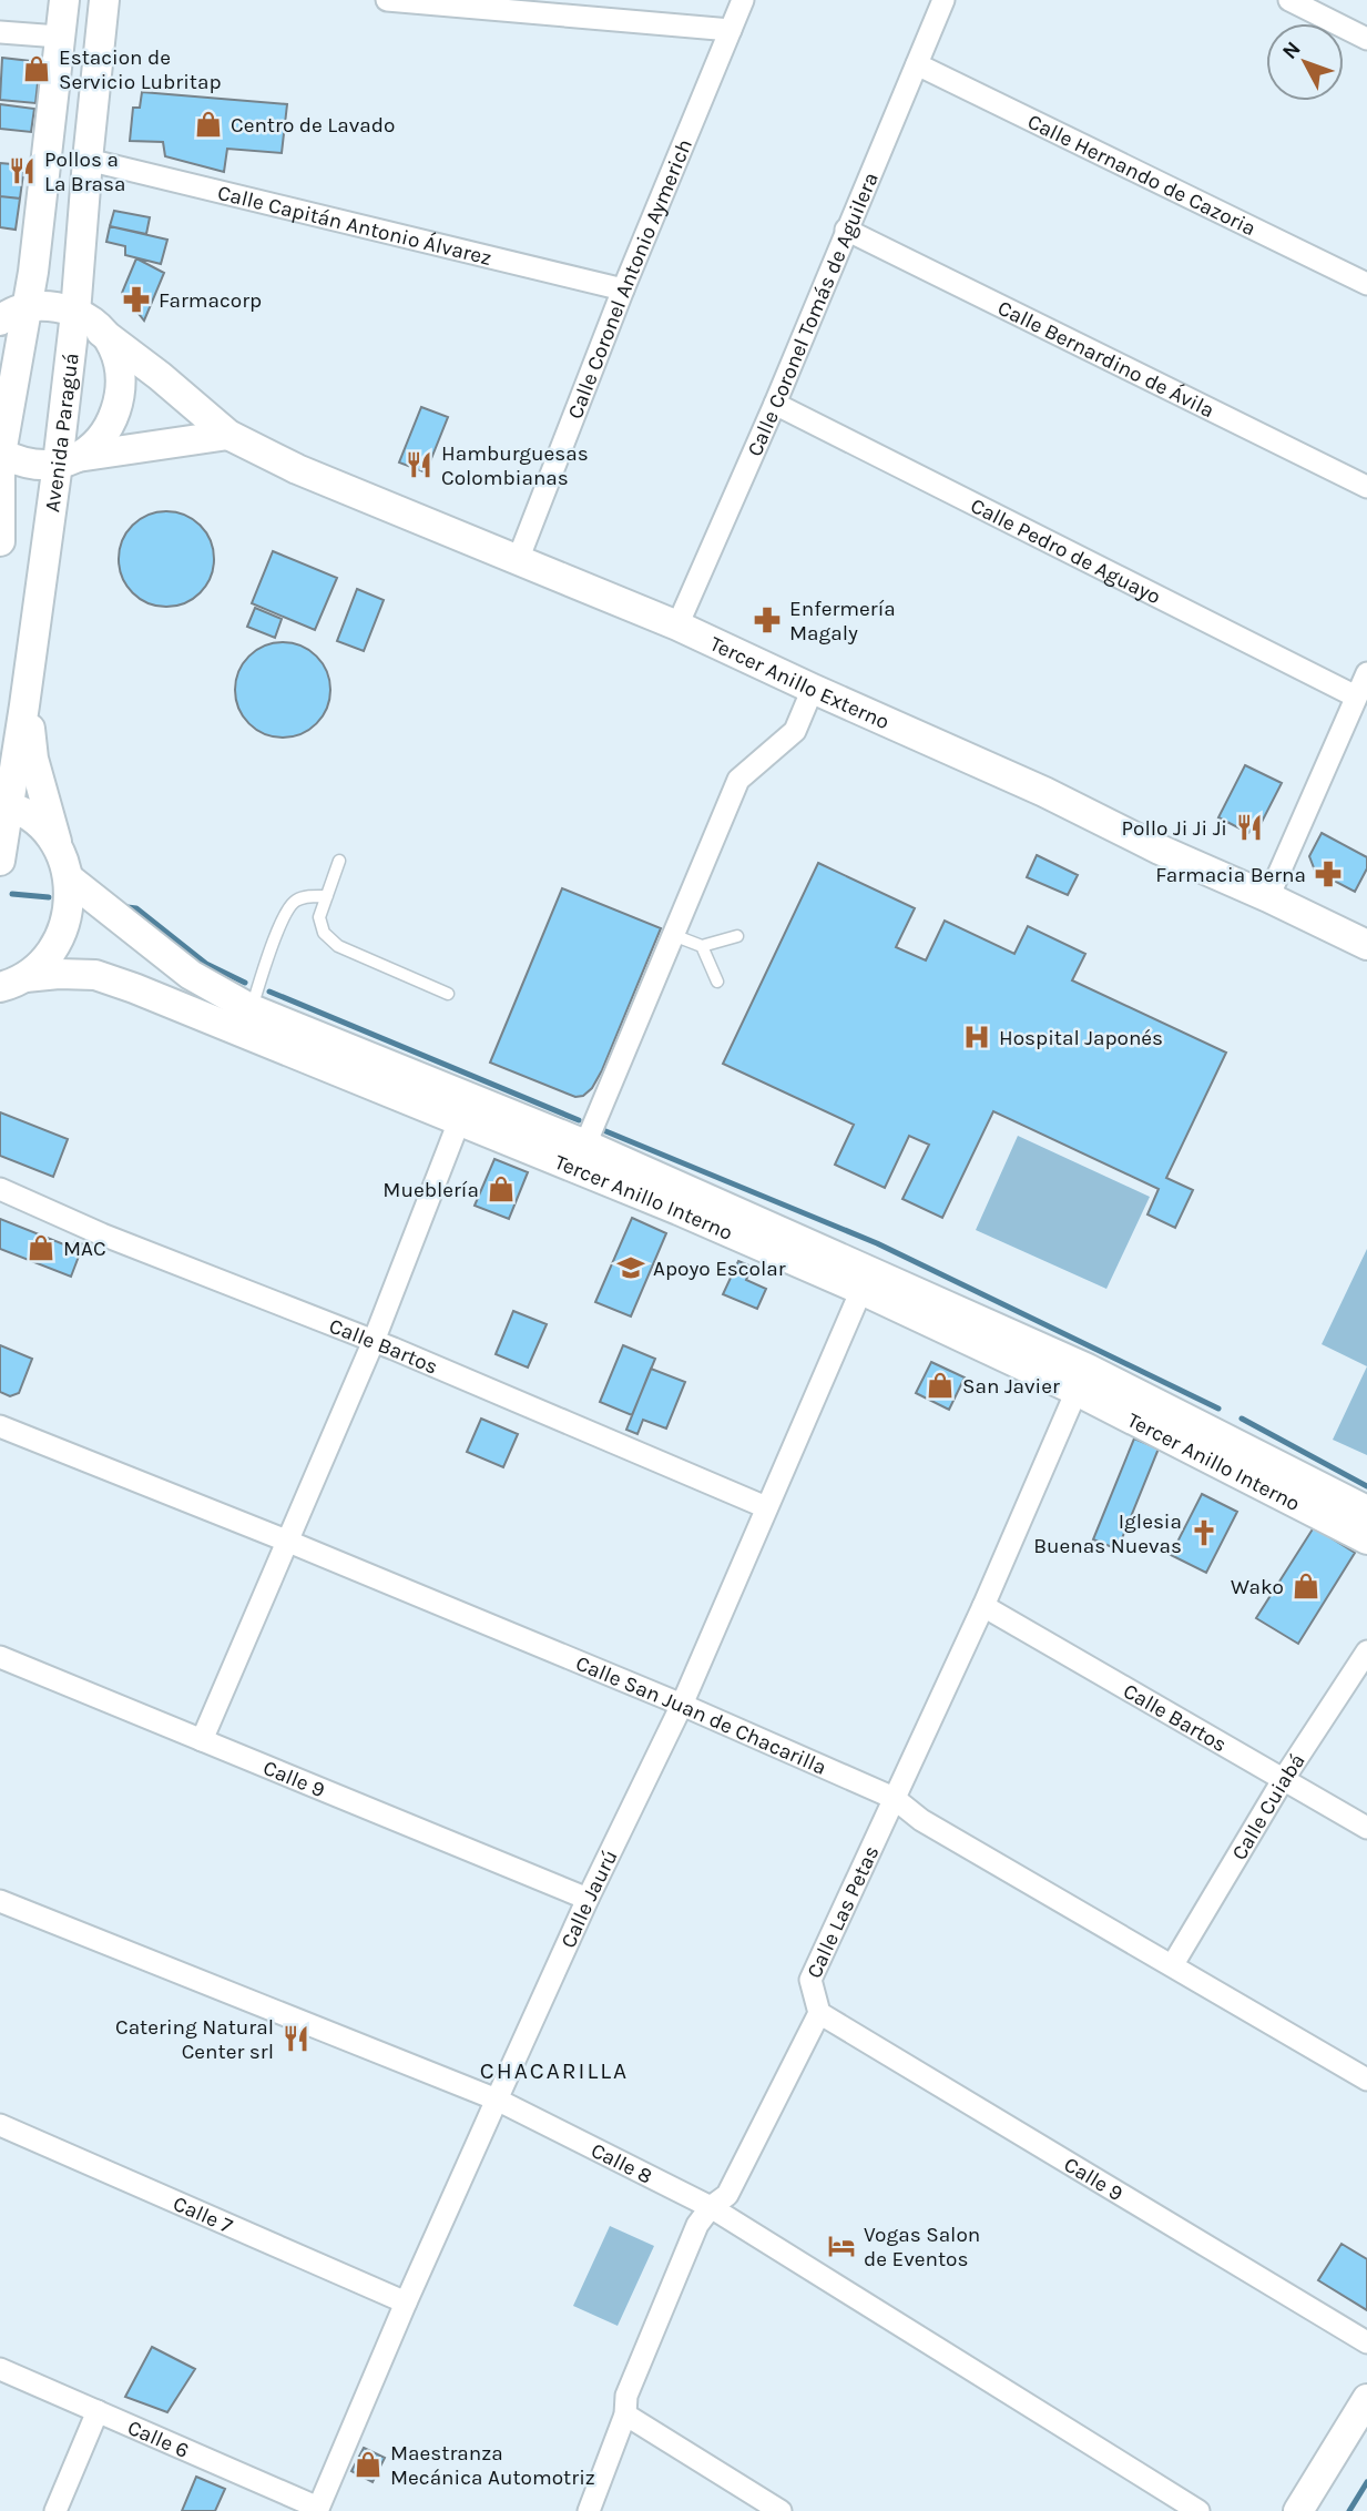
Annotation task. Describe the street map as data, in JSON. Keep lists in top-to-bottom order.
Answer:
{
  "streets": {
    "main road": ["Avenida Paraguá", "Tercer Anillo Externo", "Tercer Anillo Interno"],
    "street": [
      "Calle Hernando de Cazoria",
      "Calle Capitán Antonio Álvarez",
      "Calle Coronel Antonio Aymerich",
      "Calle Coronel Tomás de Aguilera",
      "Calle Bernardino de Ávila",
      "Calle Pedro de Aguayo",
      "Calle Bartos",
      "Calle San Juan de Chacarilla",
      "Calle 9",
      "Calle Cuiabá",
      "Calle Jaurú",
      "Calle Las Petas",
      "Calle 8",
      "Calle 7",
      "Calle 6"
    ]
  },
  "crossings": [
    ["Calle Hernando de Cazoria", "Calle Coronel Tomás de Aguilera"],
    ["Calle Capitán Antonio Álvarez", "Calle Coronel Antonio Aymerich"],
    ["Calle Capitán Antonio Álvarez", "Avenida Paraguá"],
    ["Calle Coronel Antonio Aymerich", "Tercer Anillo Externo"],
    ["Calle Coronel Tomás de Aguilera", "Calle Bernardino de Ávila"],
    ["Calle Coronel Tomás de Aguilera", "Calle Pedro de Aguayo"],
    ["Calle Coronel Tomás de Aguilera", "Tercer Anillo Externo"],
    ["Avenida Paraguá", "Tercer Anillo Externo"],
    ["Avenida Paraguá", "Tercer Anillo Interno"],
    ["Tercer Anillo Interno", "Calle Jaurú"],
    ["Tercer Anillo Interno", "Calle Las Petas"],
    ["Calle Bartos", "Calle Cuiabá"],
    ["Calle Bartos", "Calle Jaurú"],
    ["Calle Bartos", "Calle Las Petas"],
    ["Calle San Juan de Chacarilla", "Calle Cuiabá"],
    ["Calle San Juan de Chacarilla", "Calle Jaurú"],
    ["Calle San Juan de Chacarilla", "Calle Las Petas"],
    ["Calle 9", "Calle Jaurú"],
    ["Calle 9", "Calle Las Petas"],
    ["Calle Jaurú", "Calle 8"],
    ["Calle Jaurú", "Calle 7"],
    ["Calle Jaurú", "Calle 6"]
  ],
  "districts": ["CHACARILLA"],
  "places": {
    "shop": [
      "Estacion de Servicio Lubritap",
      "Centro de Lavado",
      "Mueblería",
      "MAC",
      "San Javier",
      "Wako",
      "Maestranza Mecánica Automotriz"
    ],
    "restaurant": [
      "Pollos a La Brasa",
      "Hamburguesas Colombianas",
      "Pollo Ji Ji Ji",
      "Catering Natural Center srl"
    ],
    "pharmacy": ["Farmacorp", "Enfermería Magaly", "Farmacia Berna"],
    "hospital": ["Hospital Japonés"],
    "school or university": ["Apoyo Escolar"],
    "church": ["Iglesia Buenas Nuevas"],
    "hotel": ["Vogas Salon de Eventos"]
  },
  "north": "top left"
}
